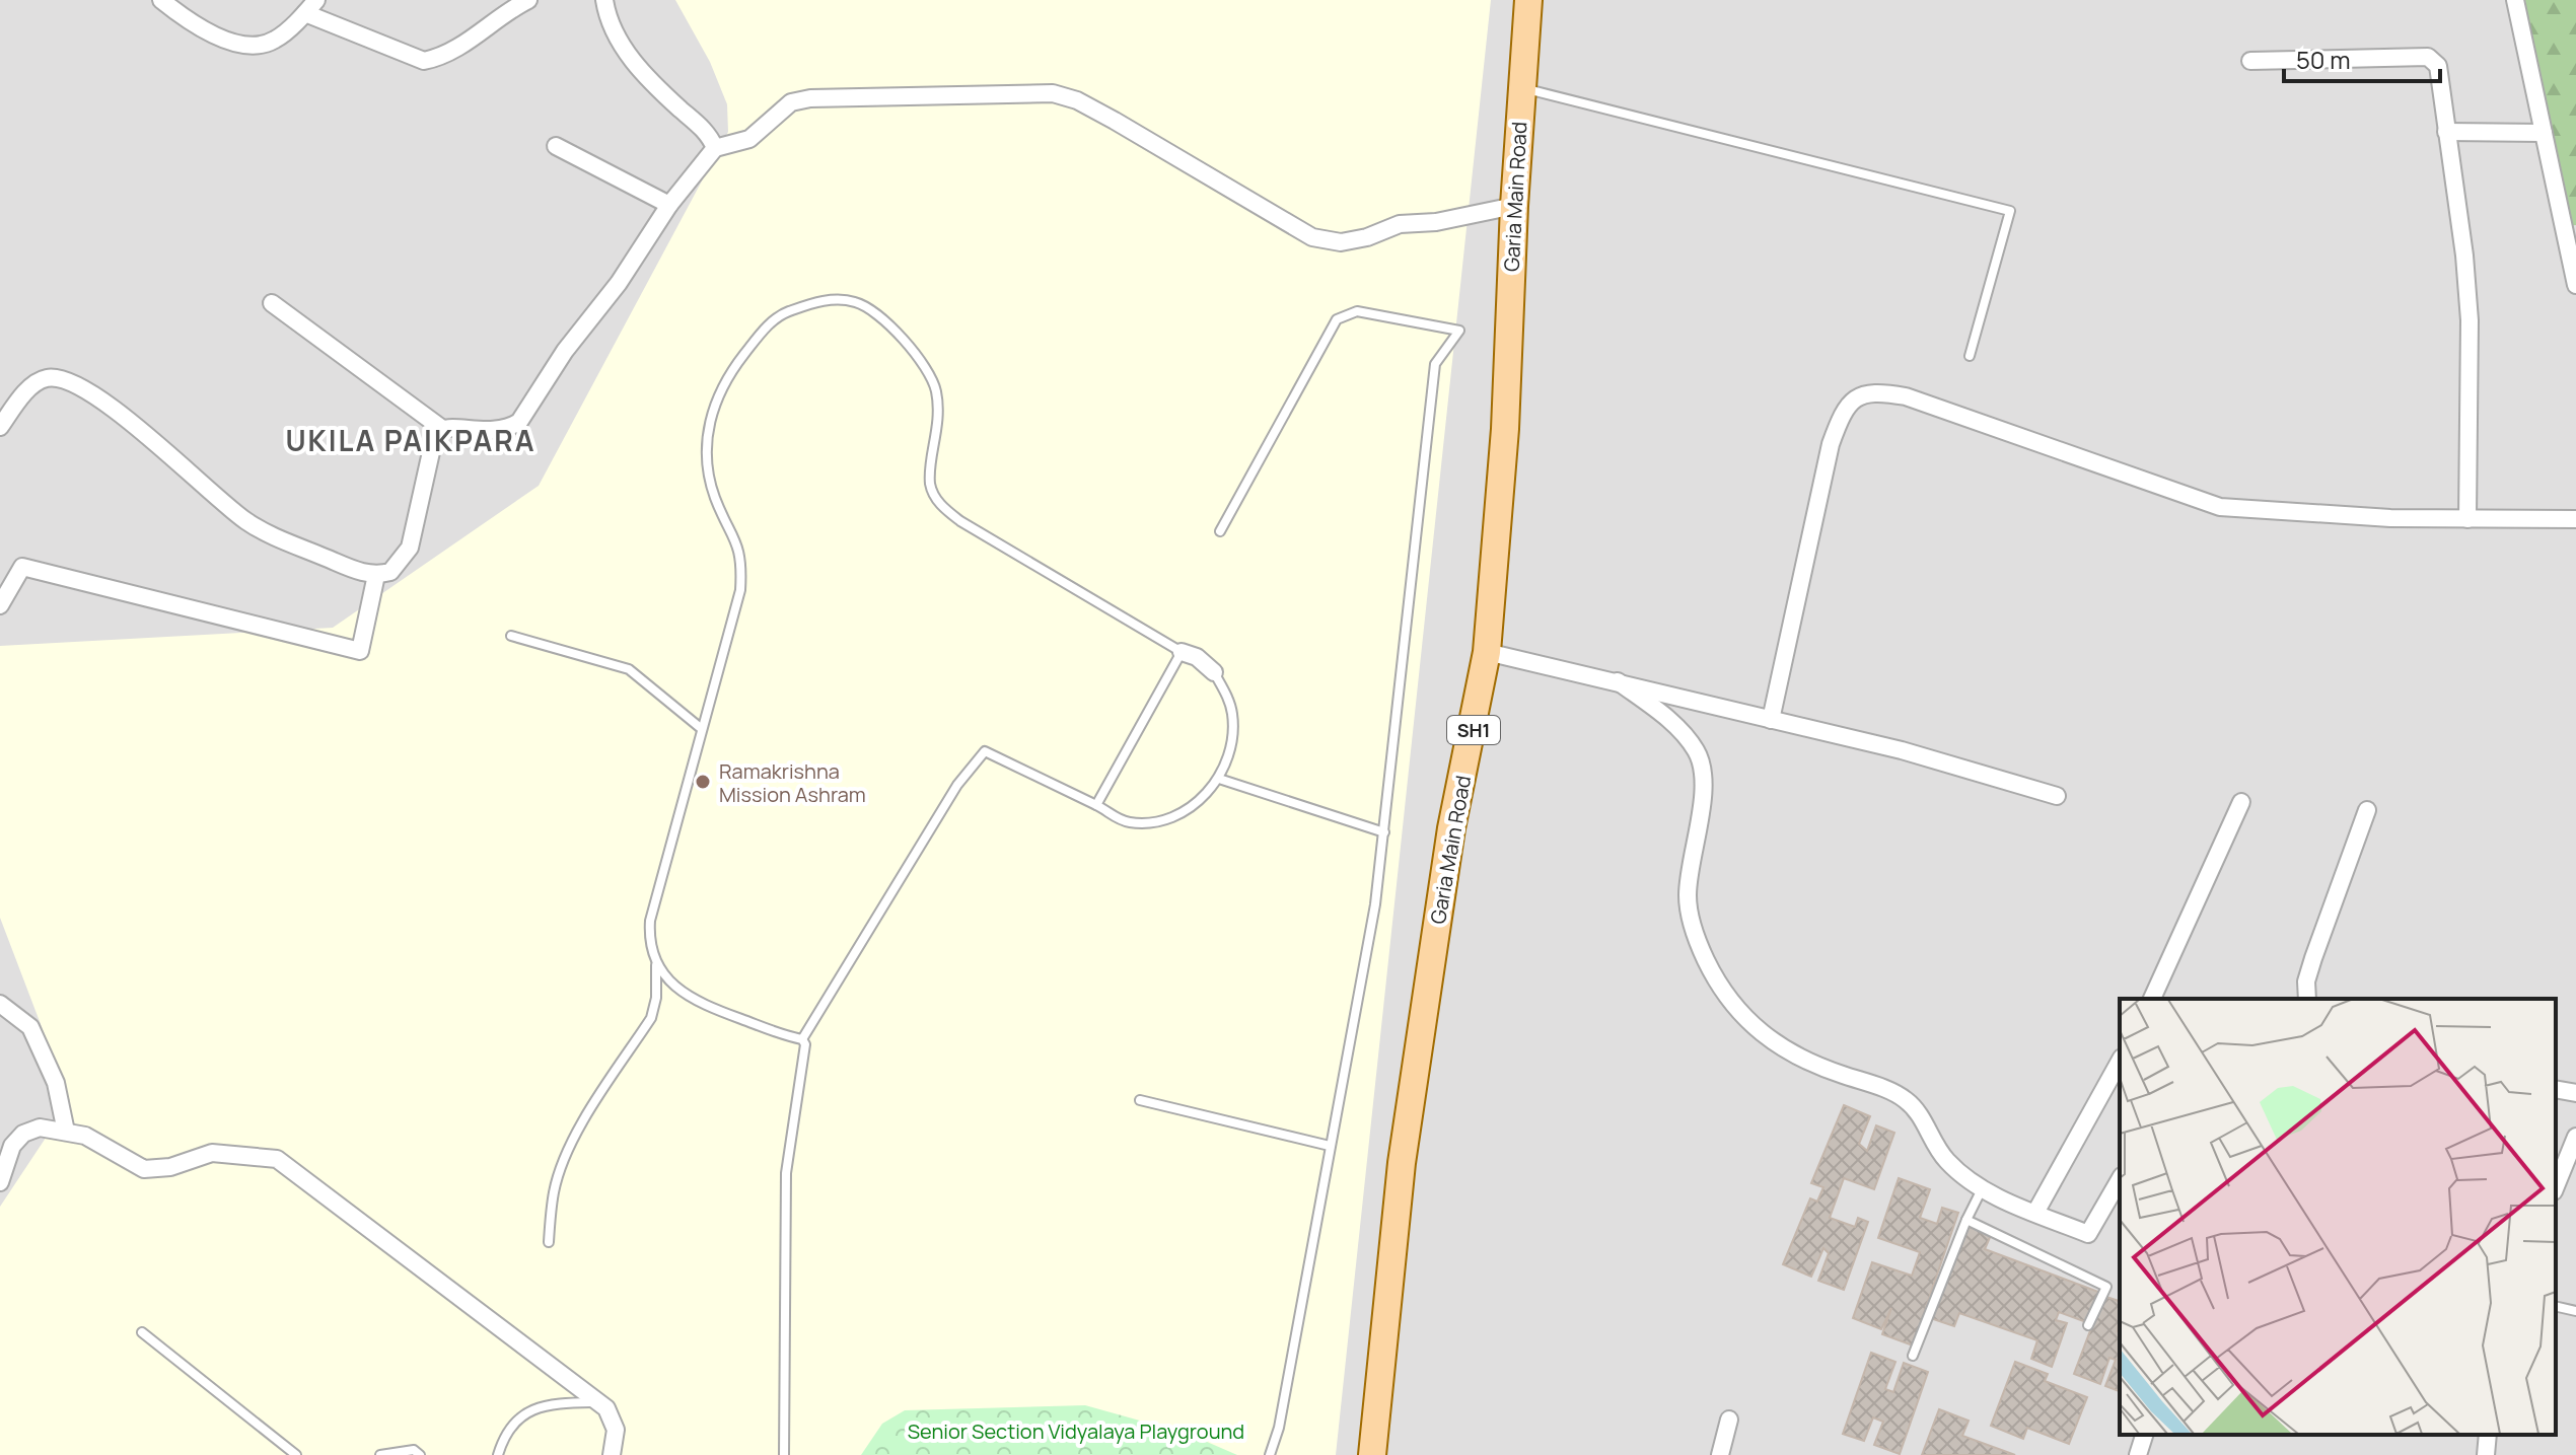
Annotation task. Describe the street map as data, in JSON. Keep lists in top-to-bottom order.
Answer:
{
  "streets": {
    "main road": ["Garia Main Road", "SH1"]
  },
  "districts": ["UKILA PAIKPARA"],
  "parks": ["Senior Section Vidyalaya Playground"],
  "places": ["Ramakrishna Mission Ashram"],
  "scale_bar": "50 m"
}
